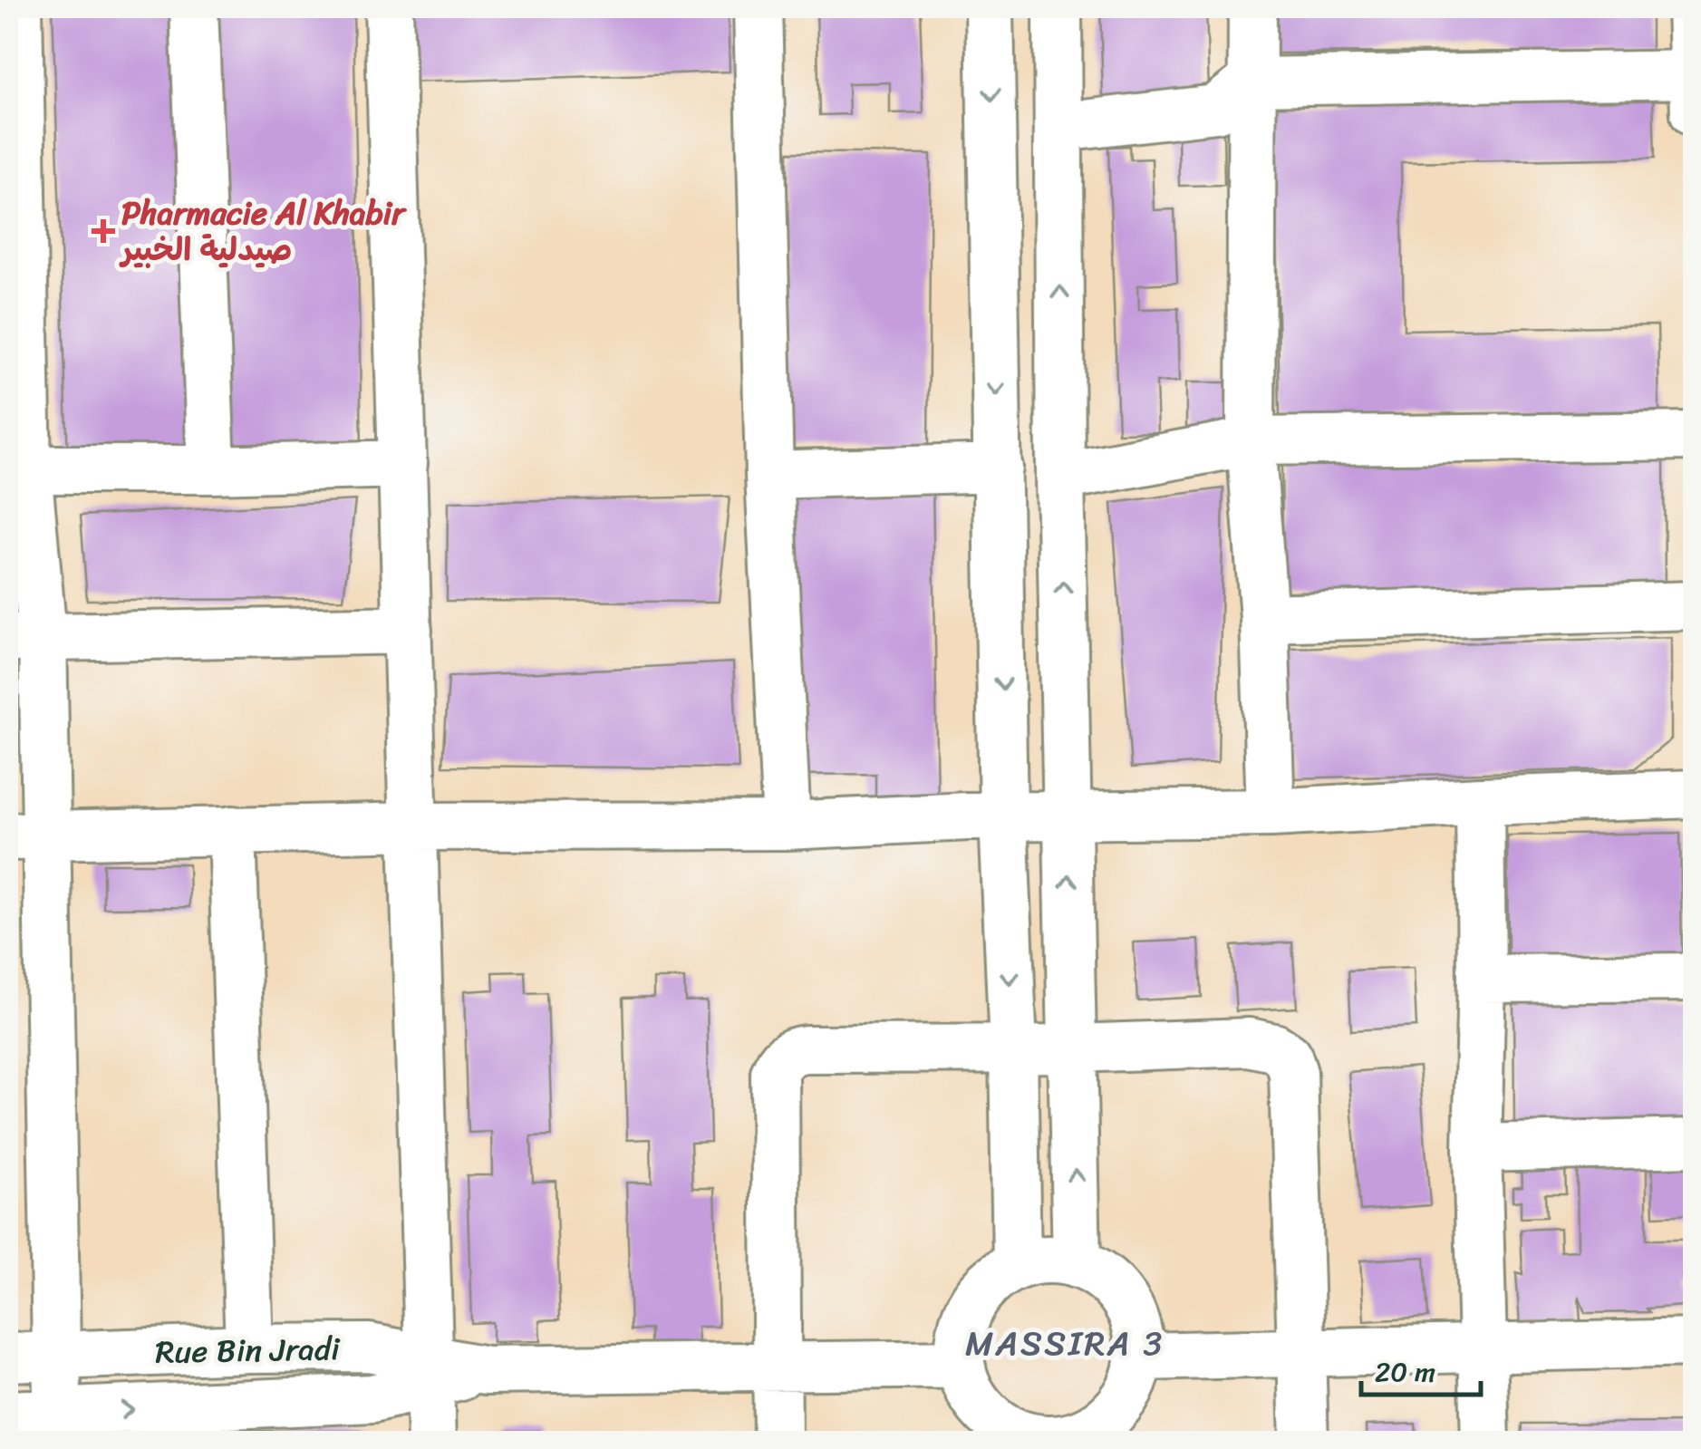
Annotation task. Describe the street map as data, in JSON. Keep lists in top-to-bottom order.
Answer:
{
  "streets": {
    "street": ["Rue Bin Jradi"]
  },
  "districts": ["MASSIRA 3"],
  "places": {
    "health": ["Pharmacie Al Khabir صيدلية الخبير"]
  },
  "scale_bar": "20 m"
}
